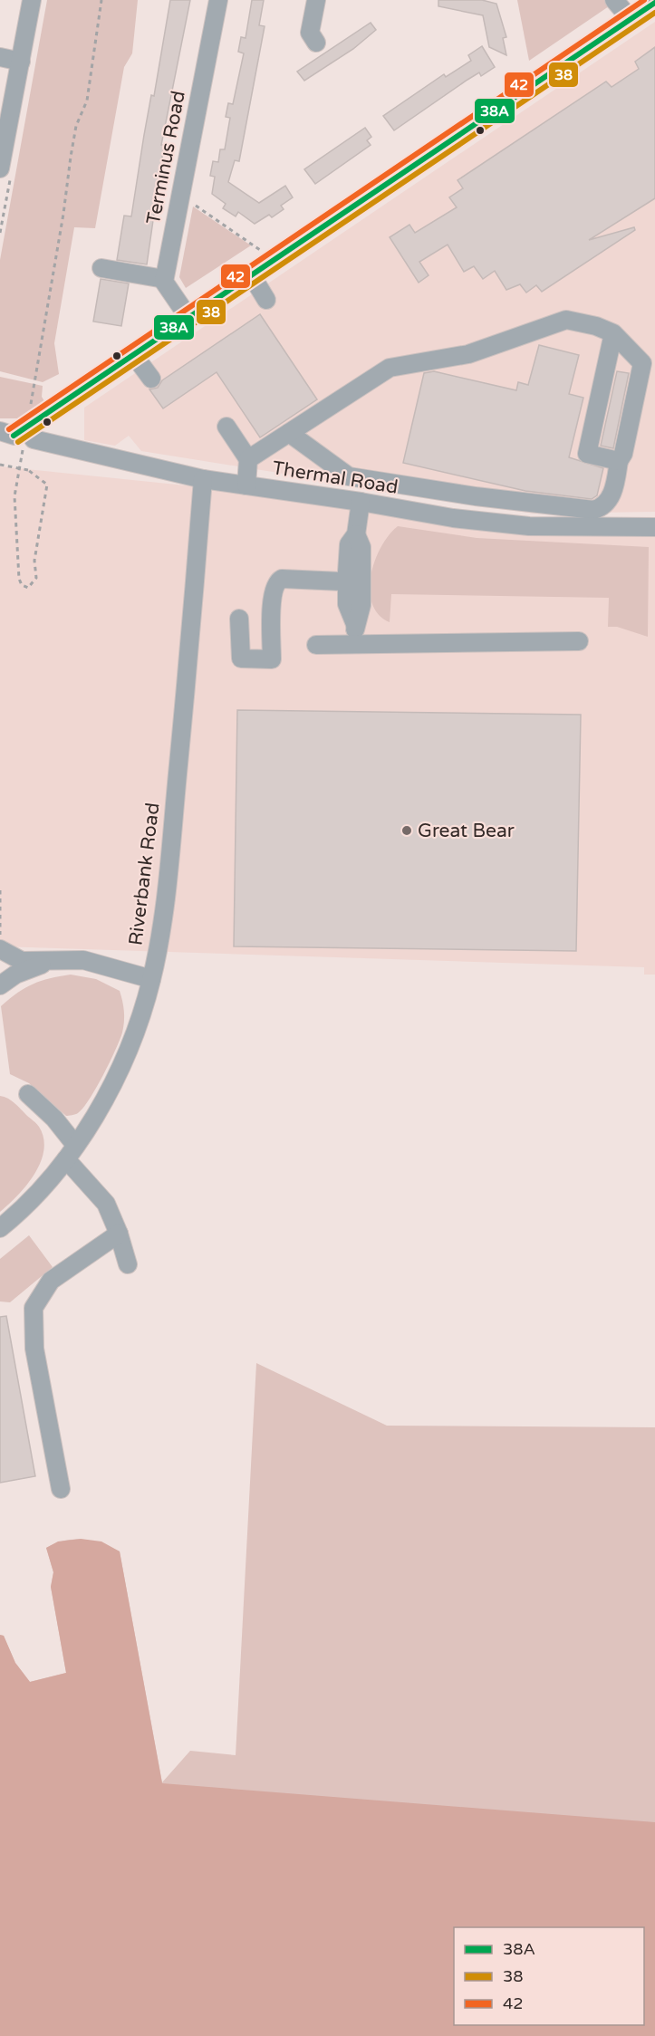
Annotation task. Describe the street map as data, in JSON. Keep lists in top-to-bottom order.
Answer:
{
  "streets": {
    "street": ["Terminus Road", "Thermal Road", "Riverbank Road"]
  },
  "crossings": [
    ["Thermal Road", "Riverbank Road"]
  ],
  "places": ["Great Bear"],
  "lines": ["transit line 42", "transit line 38A", "transit line 38"],
  "legend": ["38A", "38", "42"]
}
